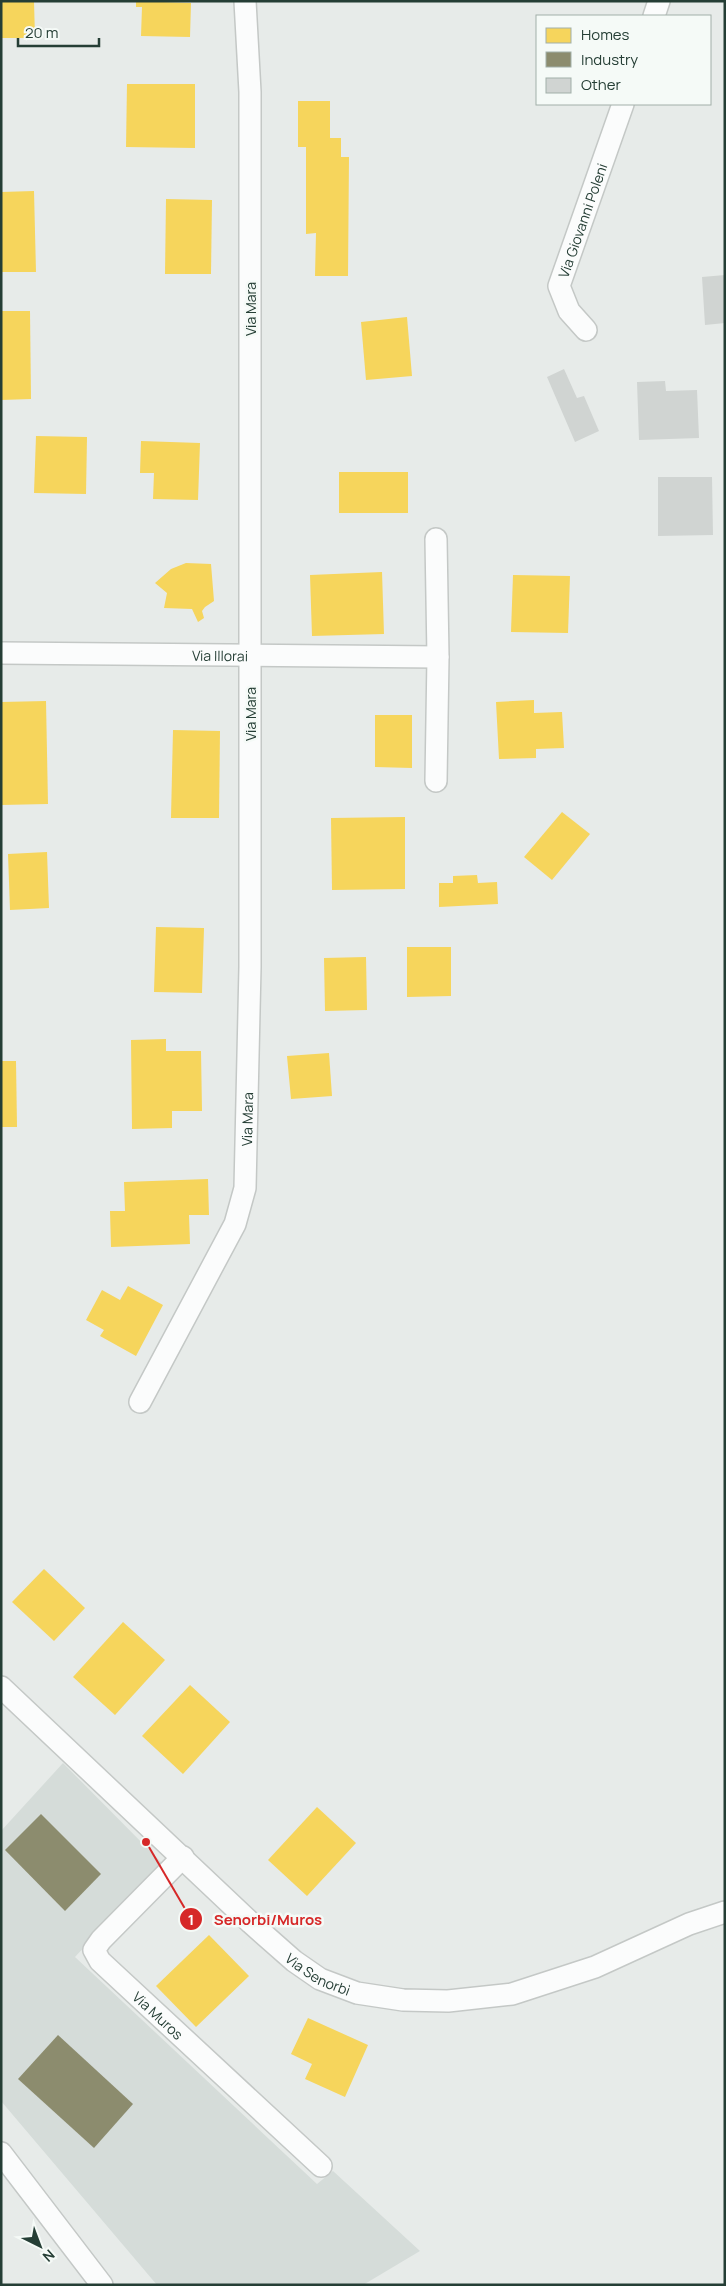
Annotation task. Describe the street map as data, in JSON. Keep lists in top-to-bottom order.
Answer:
{
  "streets": {
    "street": [
      "Via Giovanni Poleni",
      "Via Mara",
      "Via Illorai",
      "Via Senorbì",
      "Via Muros"
    ]
  },
  "crossings": [
    ["Via Mara", "Via Illorai"],
    ["Via Senorbì", "Via Muros"]
  ],
  "places": ["Senorbi/Muros"],
  "legend": ["Homes", "Industry", "Other"],
  "scale_bar": "20 m",
  "north": "bottom right"
}
